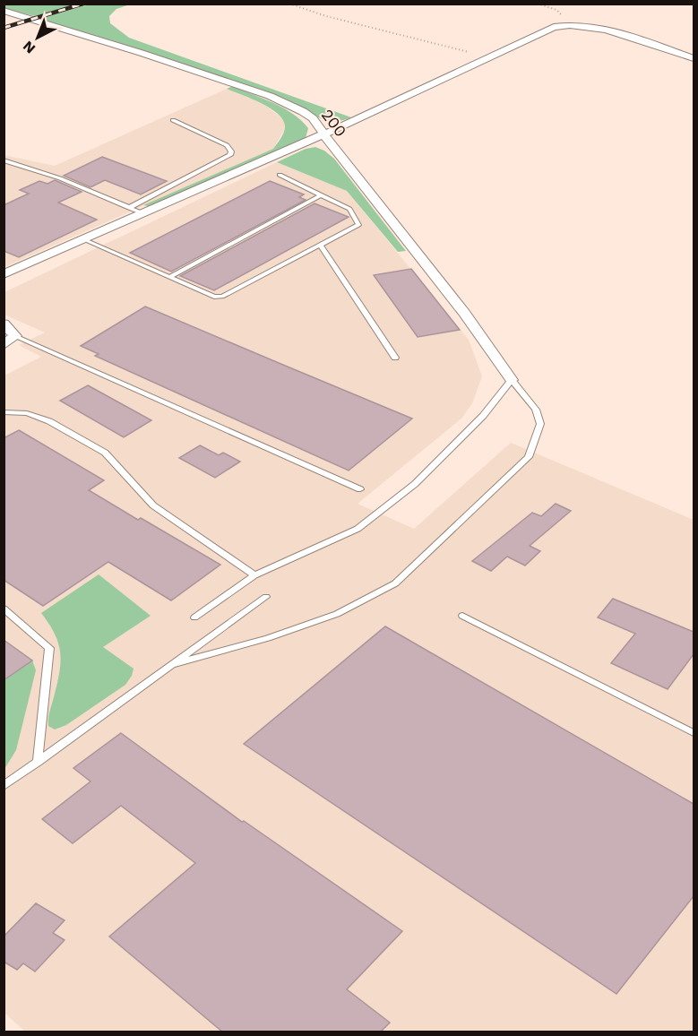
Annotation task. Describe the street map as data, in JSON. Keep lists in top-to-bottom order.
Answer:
{
  "streets": {
    "street": ["200"]
  },
  "north": "bottom left"
}
